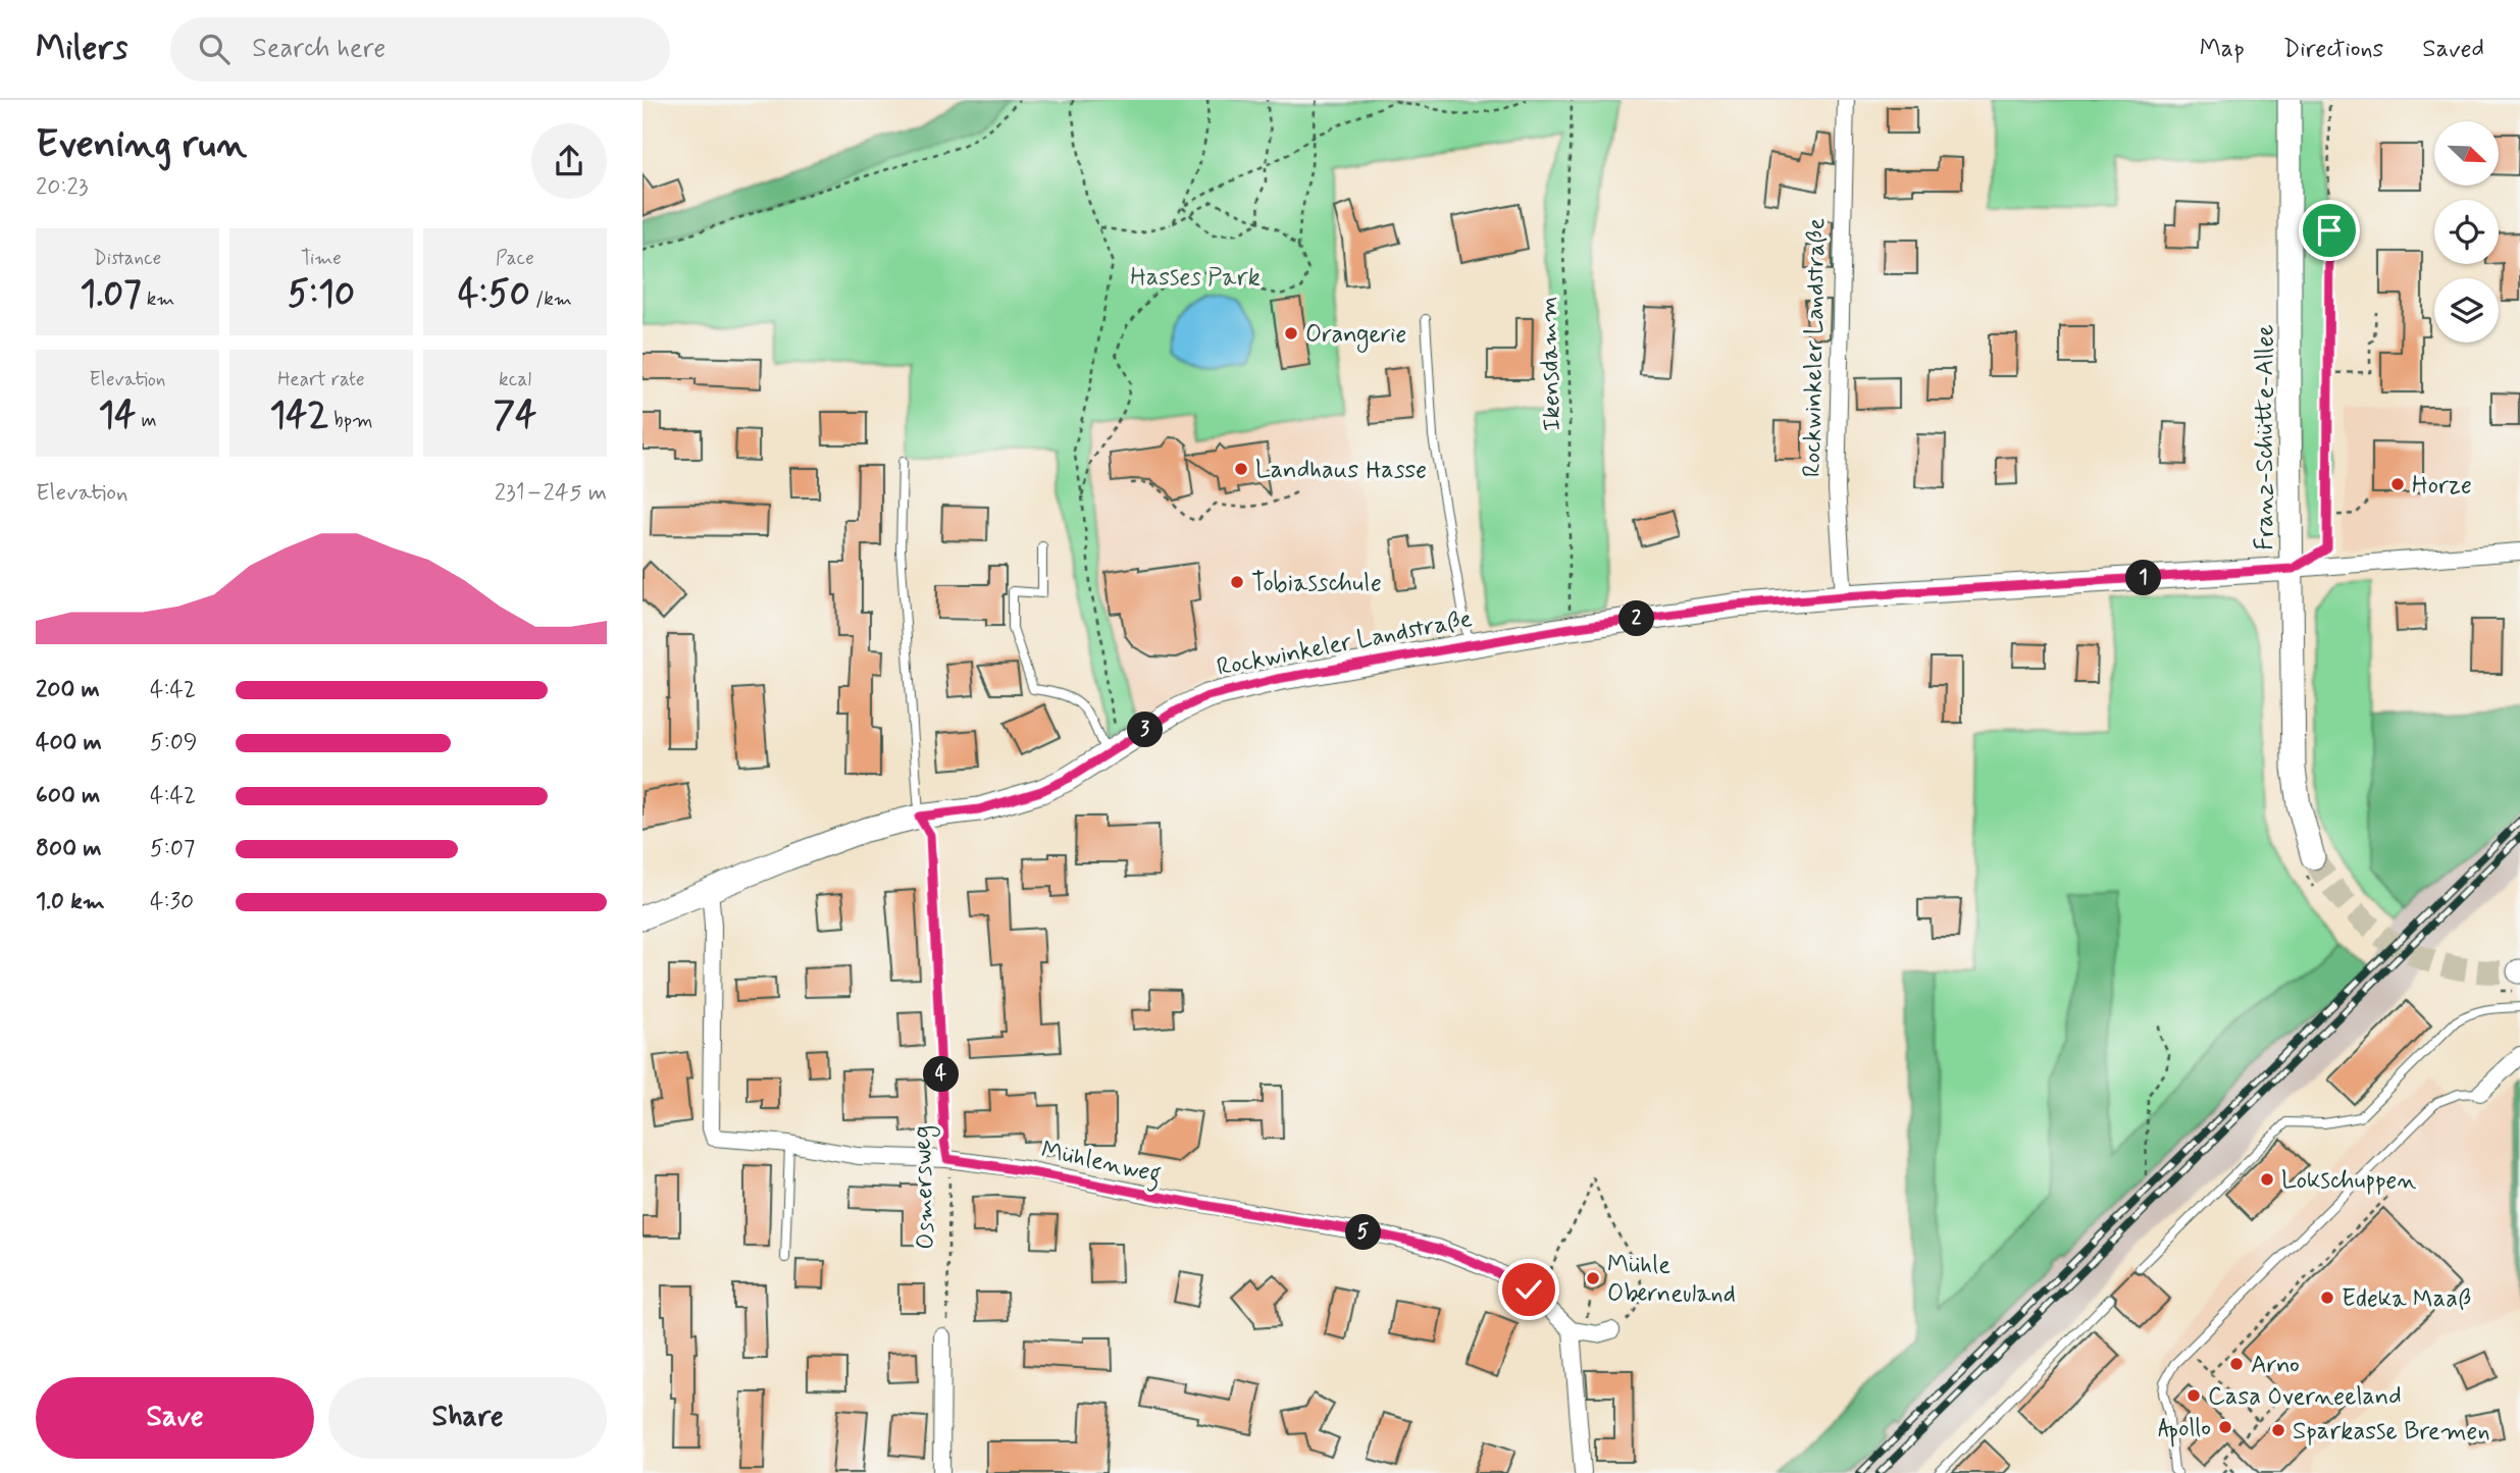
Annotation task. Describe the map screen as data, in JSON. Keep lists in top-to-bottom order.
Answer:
{
  "streets": {
    "main road": ["Rockwinkeler Landstraße", "Franz-Schütte-Allee"],
    "street": ["Mühlenweg"],
    "path": ["Ikensdamm", "Osmersweg"]
  },
  "crossings": [
    ["Rockwinkeler Landstraße", "Ikensdamm"],
    ["Rockwinkeler Landstraße", "Franz-Schütte-Allee"],
    ["Rockwinkeler Landstraße", "Mühlenweg"],
    ["Rockwinkeler Landstraße", "Osmersweg"],
    ["Mühlenweg", "Osmersweg"]
  ],
  "parks": ["Hasses Park"],
  "places": [
    "Orangerie",
    "Landhaus Hasse",
    "Horze",
    "Tobiasschule",
    "Lokschuppen",
    "Mühle Oberneuland",
    "Edeka Maaß",
    "Arno",
    "Casa Overneeland",
    "Apollo",
    "Sparkasse Bremen"
  ],
  "north": "bottom right",
  "page": {
    "header": "Milers",
    "search": "Search here",
    "nav": ["Map", "Directions", "Saved"],
    "heading": ["Evening run", "20:23"],
    "stats": [
      ["Distance", "1.07 km"],
      ["Time", "5:10"],
      ["Pace", "4:50 /km"],
      ["Elevation", "14 m"],
      ["Heart rate", "142 bpm"],
      ["kcal", "74"]
    ],
    "chart": ["Elevation", "231–245 m"],
    "pins": [
      "1",
      "2",
      "3",
      "4",
      "5"
    ],
    "list": [
      {
        "name": "200 m",
        "note": "4:42"
      },
      {
        "name": "400 m",
        "note": "5:09"
      },
      {
        "name": "600 m",
        "note": "4:42"
      },
      {
        "name": "800 m",
        "note": "5:07"
      },
      {
        "name": "1.0 km",
        "note": "4:30"
      }
    ],
    "buttons": ["Save", "Share"]
  }
}
